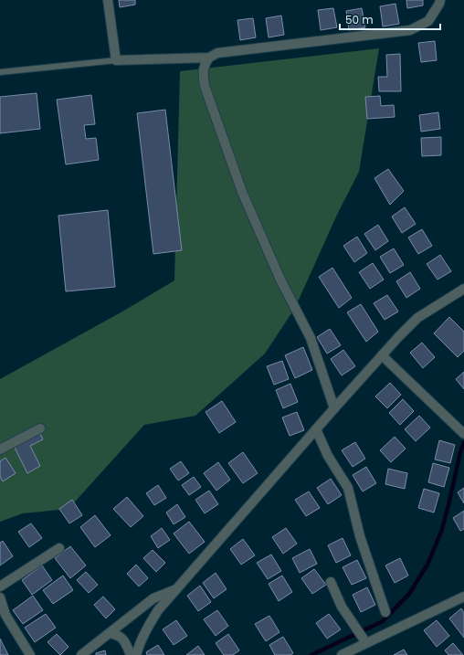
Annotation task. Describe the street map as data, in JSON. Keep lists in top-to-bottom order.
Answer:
{
  "scale_bar": "50 m"
}
